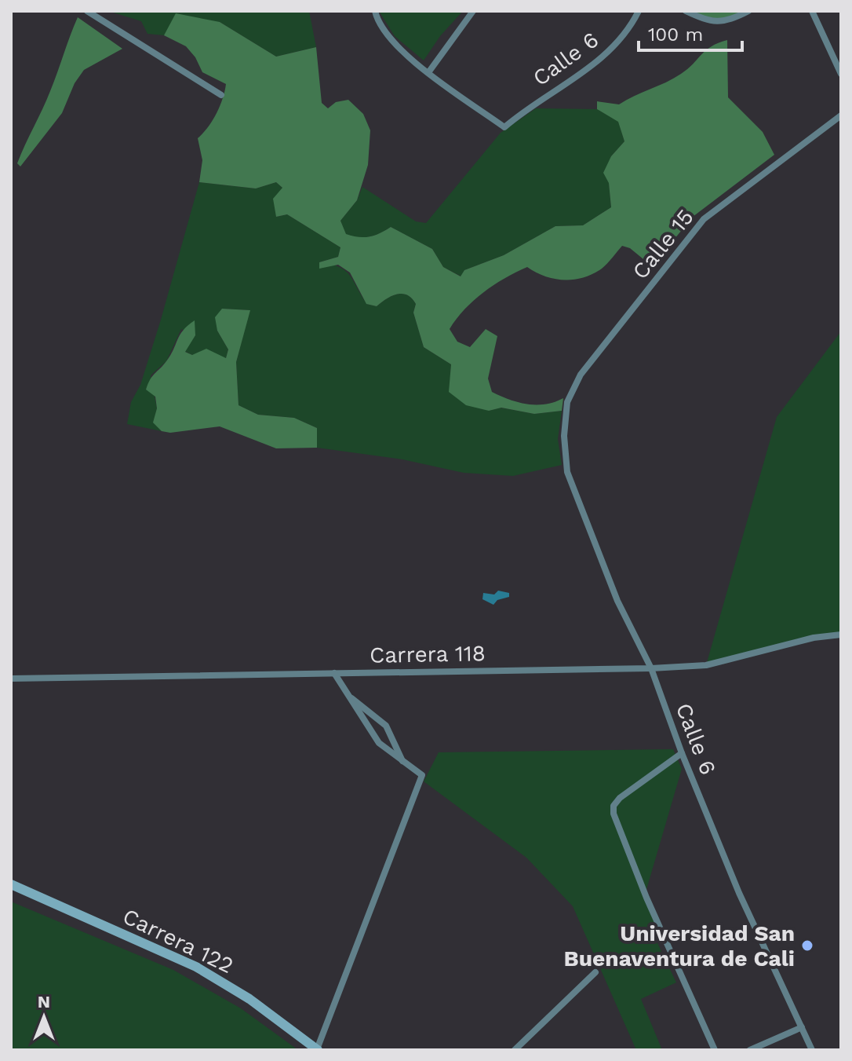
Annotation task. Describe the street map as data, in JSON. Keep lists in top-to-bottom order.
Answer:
{
  "streets": {
    "street": [
      "Calle 6",
      "Calle 15",
      "Carrera 118",
      "Carrera 122"
    ]
  },
  "crossings": [
    ["Calle 6", "Calle 15"],
    ["Calle 6", "Carrera 118"]
  ],
  "places": ["Universidad San Buenaventura de Cali"],
  "scale_bar": "100 m",
  "north": "top"
}
